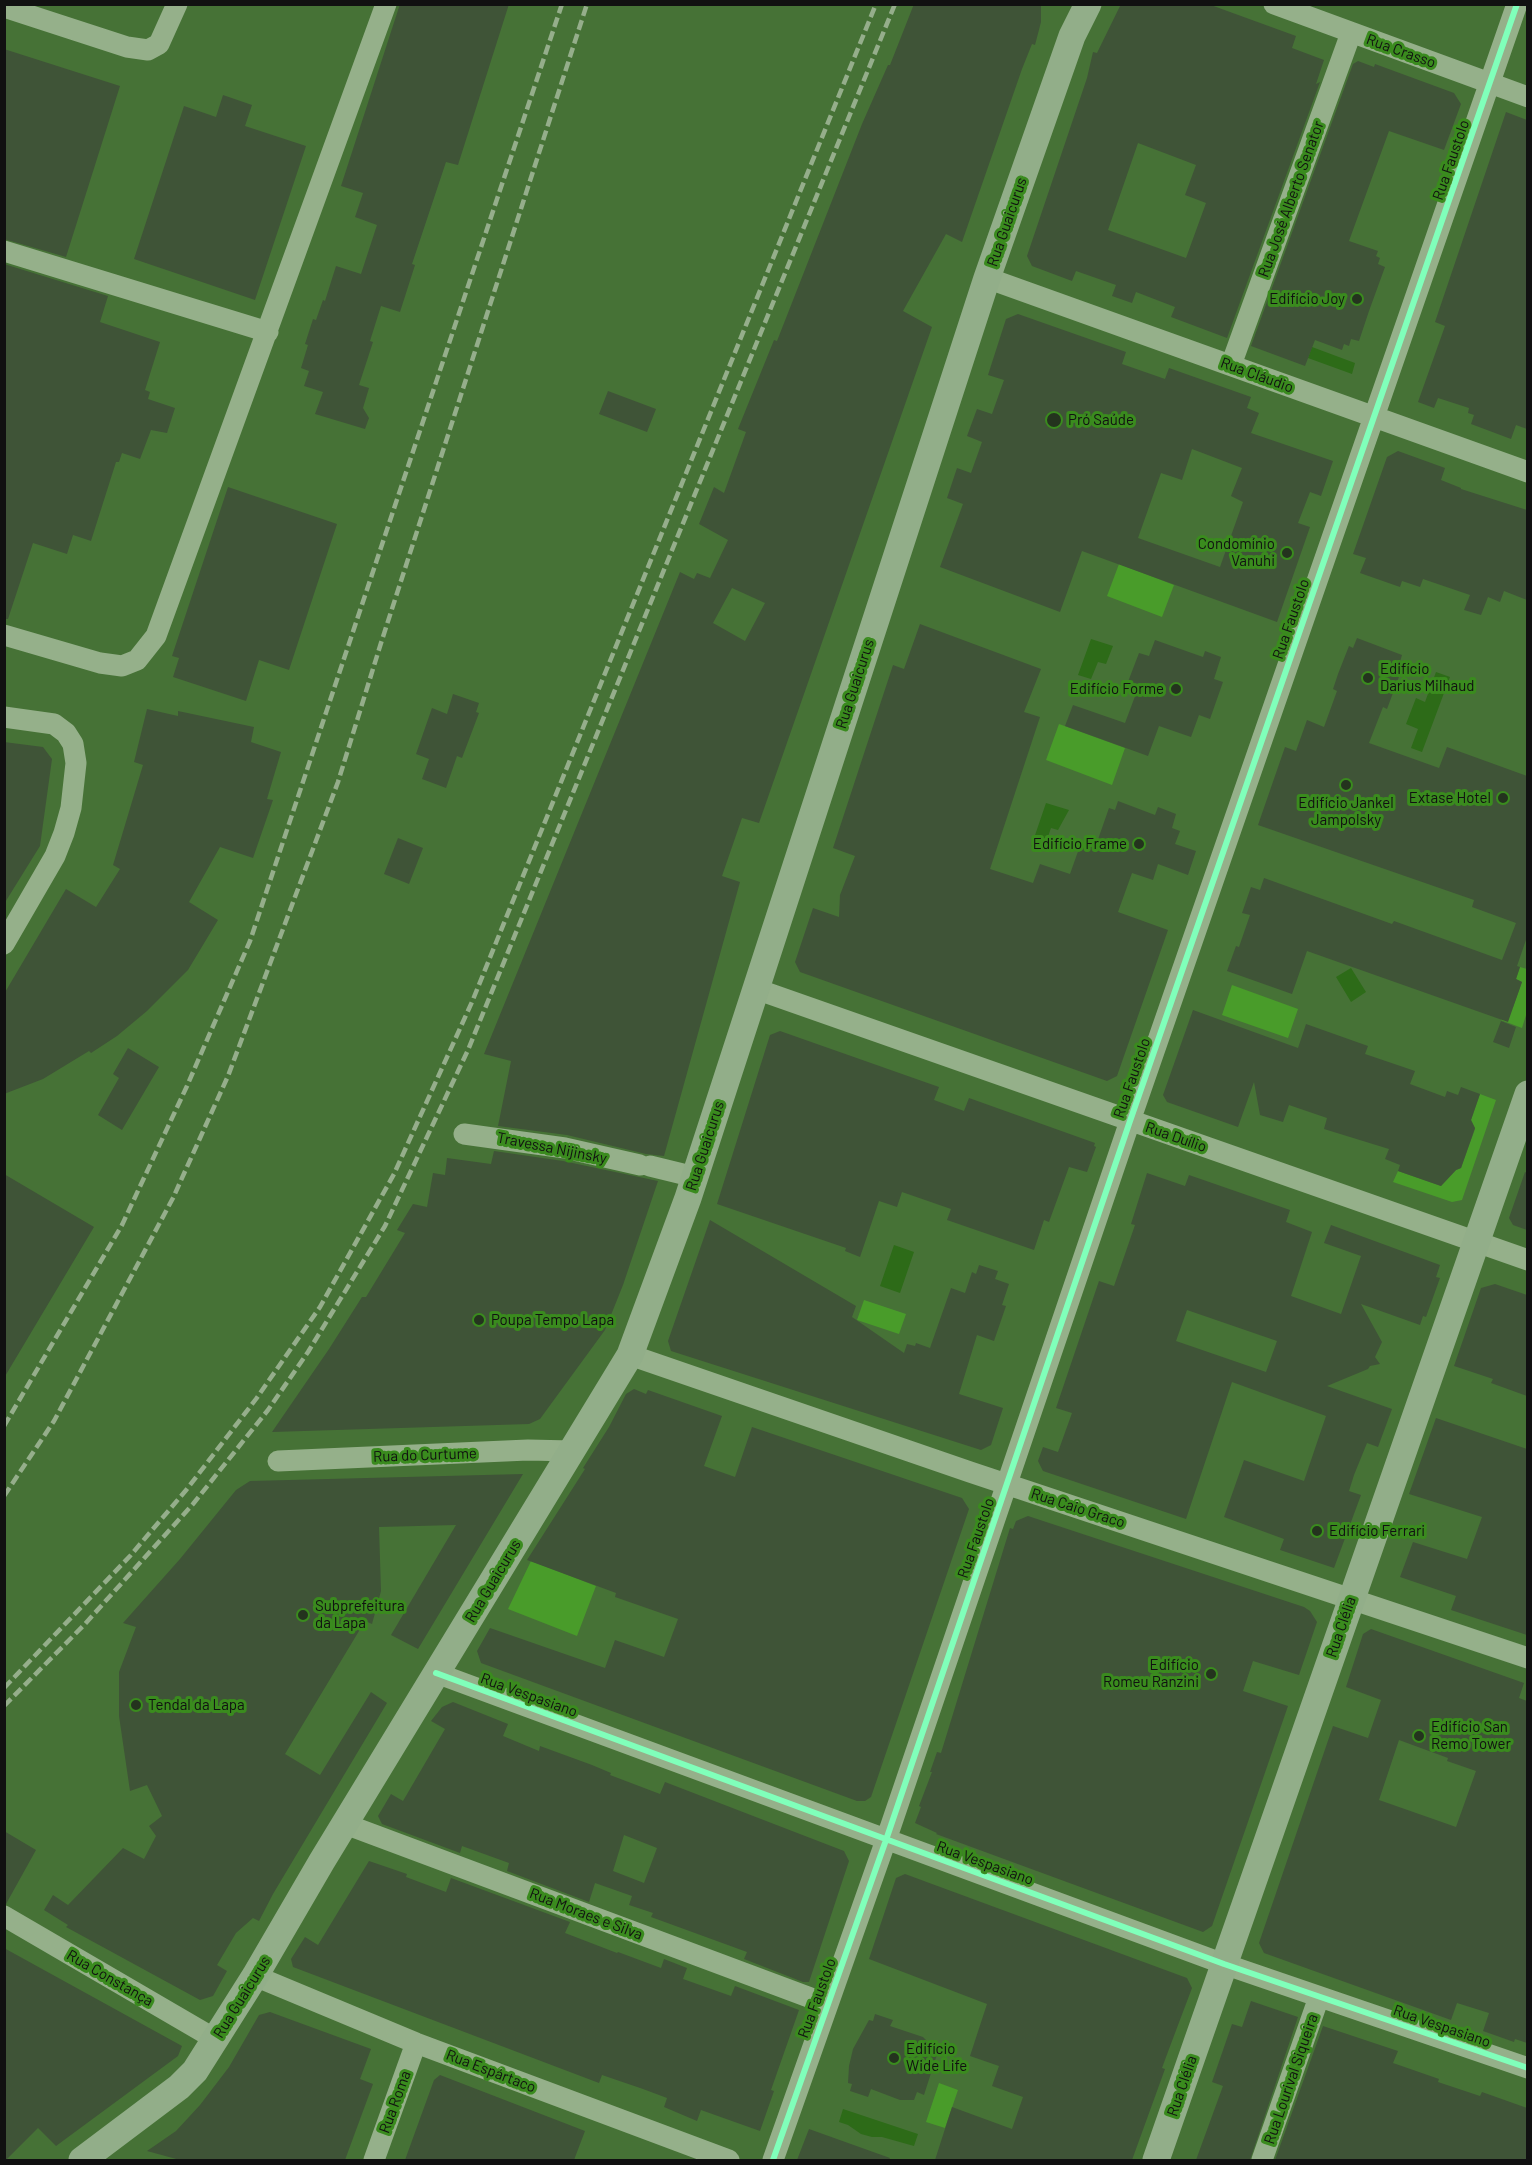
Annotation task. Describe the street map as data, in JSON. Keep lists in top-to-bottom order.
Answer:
{
  "streets": {
    "main road": ["Rua Guaicurus", "Rua Clélia"],
    "street": [
      "Rua Crasso",
      "Rua Faustolo",
      "Rua José Alberto Senator",
      "Rua Cláudio",
      "Rua Duílio",
      "Travessa Nijinsky",
      "Rua do Curtume",
      "Rua Caio Graco",
      "Rua Vespasiano",
      "Rua Moraes e Silva",
      "Rua Constança",
      "Rua Espártaco",
      "Rua Lourival Siqueira",
      "Rua Roma"
    ]
  },
  "crossings": [
    ["Rua Crasso", "Rua Faustolo"],
    ["Rua Crasso", "Rua José Alberto Senator"],
    ["Rua Faustolo", "Rua Cláudio"],
    ["Rua Faustolo", "Rua Duílio"],
    ["Rua Faustolo", "Rua Caio Graco"],
    ["Rua Faustolo", "Rua Vespasiano"],
    ["Rua Faustolo", "Rua Moraes e Silva"],
    ["Rua José Alberto Senator", "Rua Cláudio"],
    ["Rua Guaicurus", "Rua Cláudio"],
    ["Rua Guaicurus", "Rua Duílio"],
    ["Rua Guaicurus", "Travessa Nijinsky"],
    ["Rua Guaicurus", "Rua do Curtume"],
    ["Rua Guaicurus", "Rua Caio Graco"],
    ["Rua Guaicurus", "Rua Vespasiano"],
    ["Rua Guaicurus", "Rua Moraes e Silva"],
    ["Rua Guaicurus", "Rua Constança"],
    ["Rua Guaicurus", "Rua Espártaco"],
    ["Rua Duílio", "Rua Clélia"],
    ["Rua Caio Graco", "Rua Clélia"],
    ["Rua Clélia", "Rua Vespasiano"],
    ["Rua Vespasiano", "Rua Lourival Siqueira"],
    ["Rua Espártaco", "Rua Roma"]
  ],
  "places": [
    "Edifício Joy",
    "Pró Saúde",
    "Condomínio Vanuhi",
    "Edifício Darius Milhaud",
    "Edifício Forme",
    "Edifício Jankel Jampolsky",
    "Extase Hotel",
    "Edifício Frame",
    "Poupa Tempo Lapa",
    "Edifício Ferrari",
    "Subprefeitura da Lapa",
    "Edifício Romeu Ranzini",
    "Tendal da Lapa",
    "Edifício San Remo Tower",
    "Edifício Wide Life"
  ]
}
